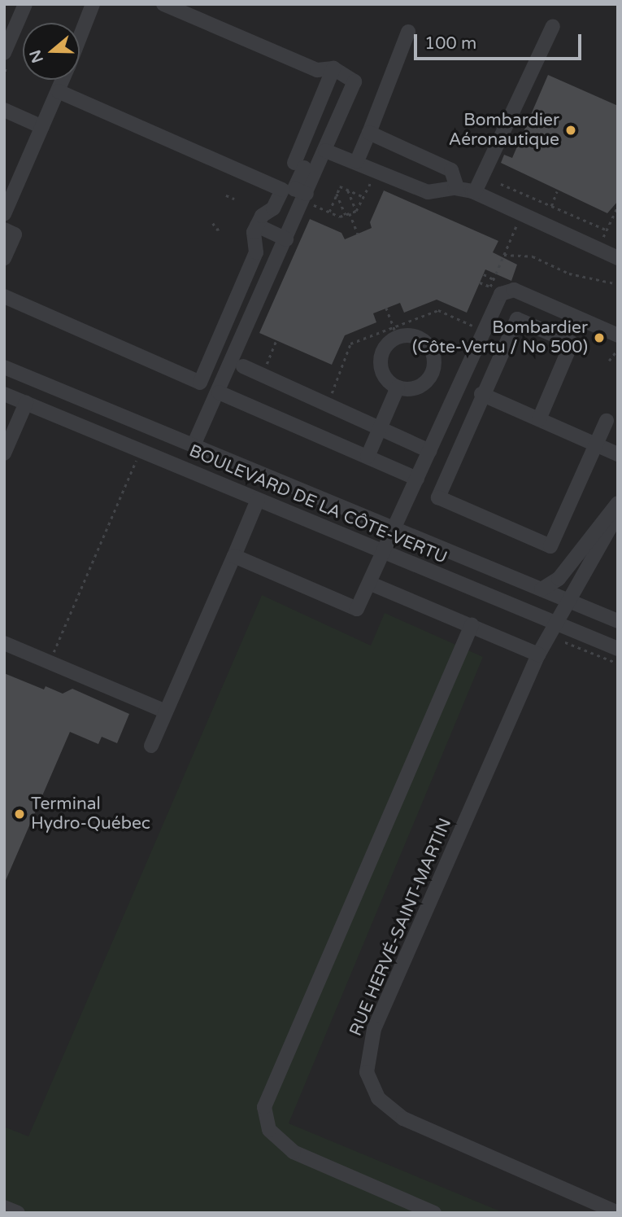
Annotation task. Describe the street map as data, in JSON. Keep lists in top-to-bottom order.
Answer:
{
  "streets": {
    "street": ["BOULEVARD DE LA CÔTE-VERTU", "RUE HERVÉ-SAINT-MARTIN"]
  },
  "crossings": [
    ["BOULEVARD DE LA CÔTE-VERTU", "RUE HERVÉ-SAINT-MARTIN"]
  ],
  "places": ["Bombardier Aéronautique", "Bombardier (Côte-Vertu / No 500)", "Terminal Hydro-Québec"],
  "scale_bar": "100 m",
  "north": "left"
}
